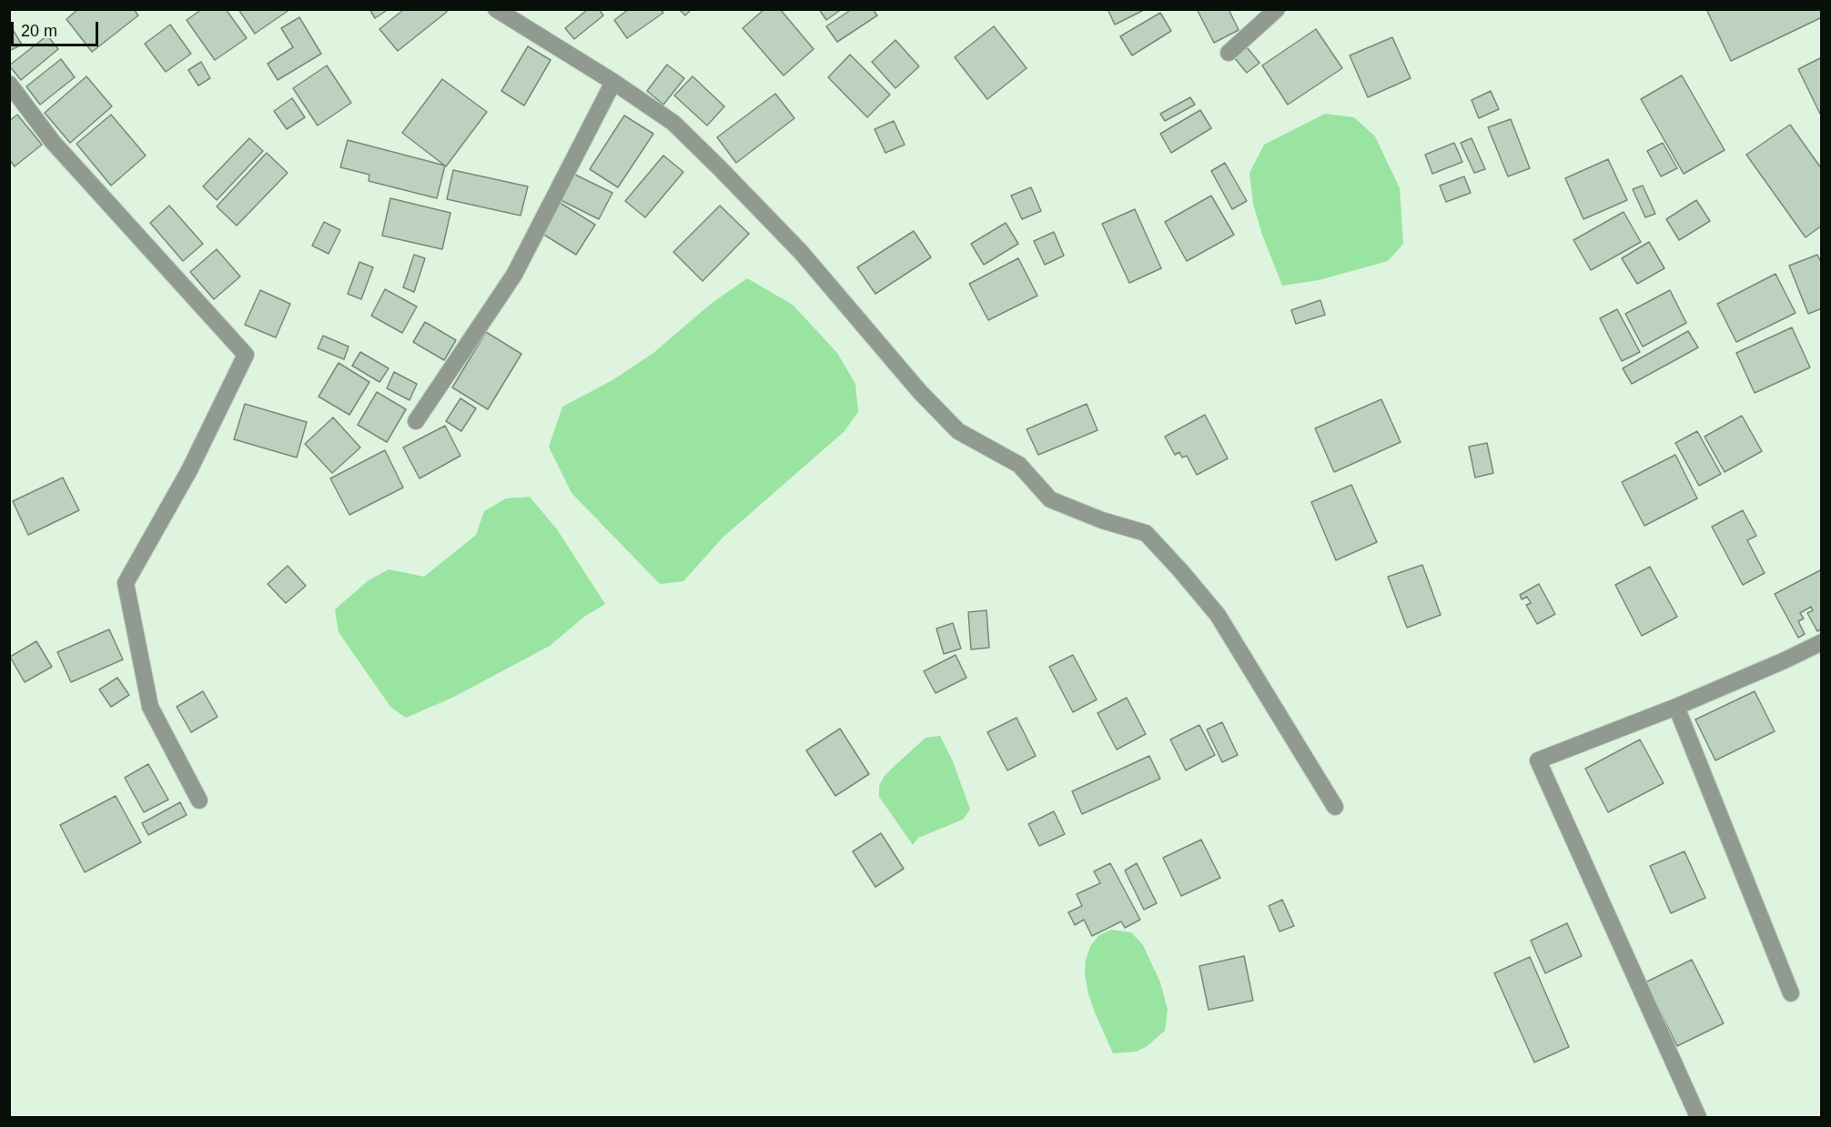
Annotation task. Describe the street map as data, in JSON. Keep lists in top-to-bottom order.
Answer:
{
  "scale_bar": "20 m"
}
